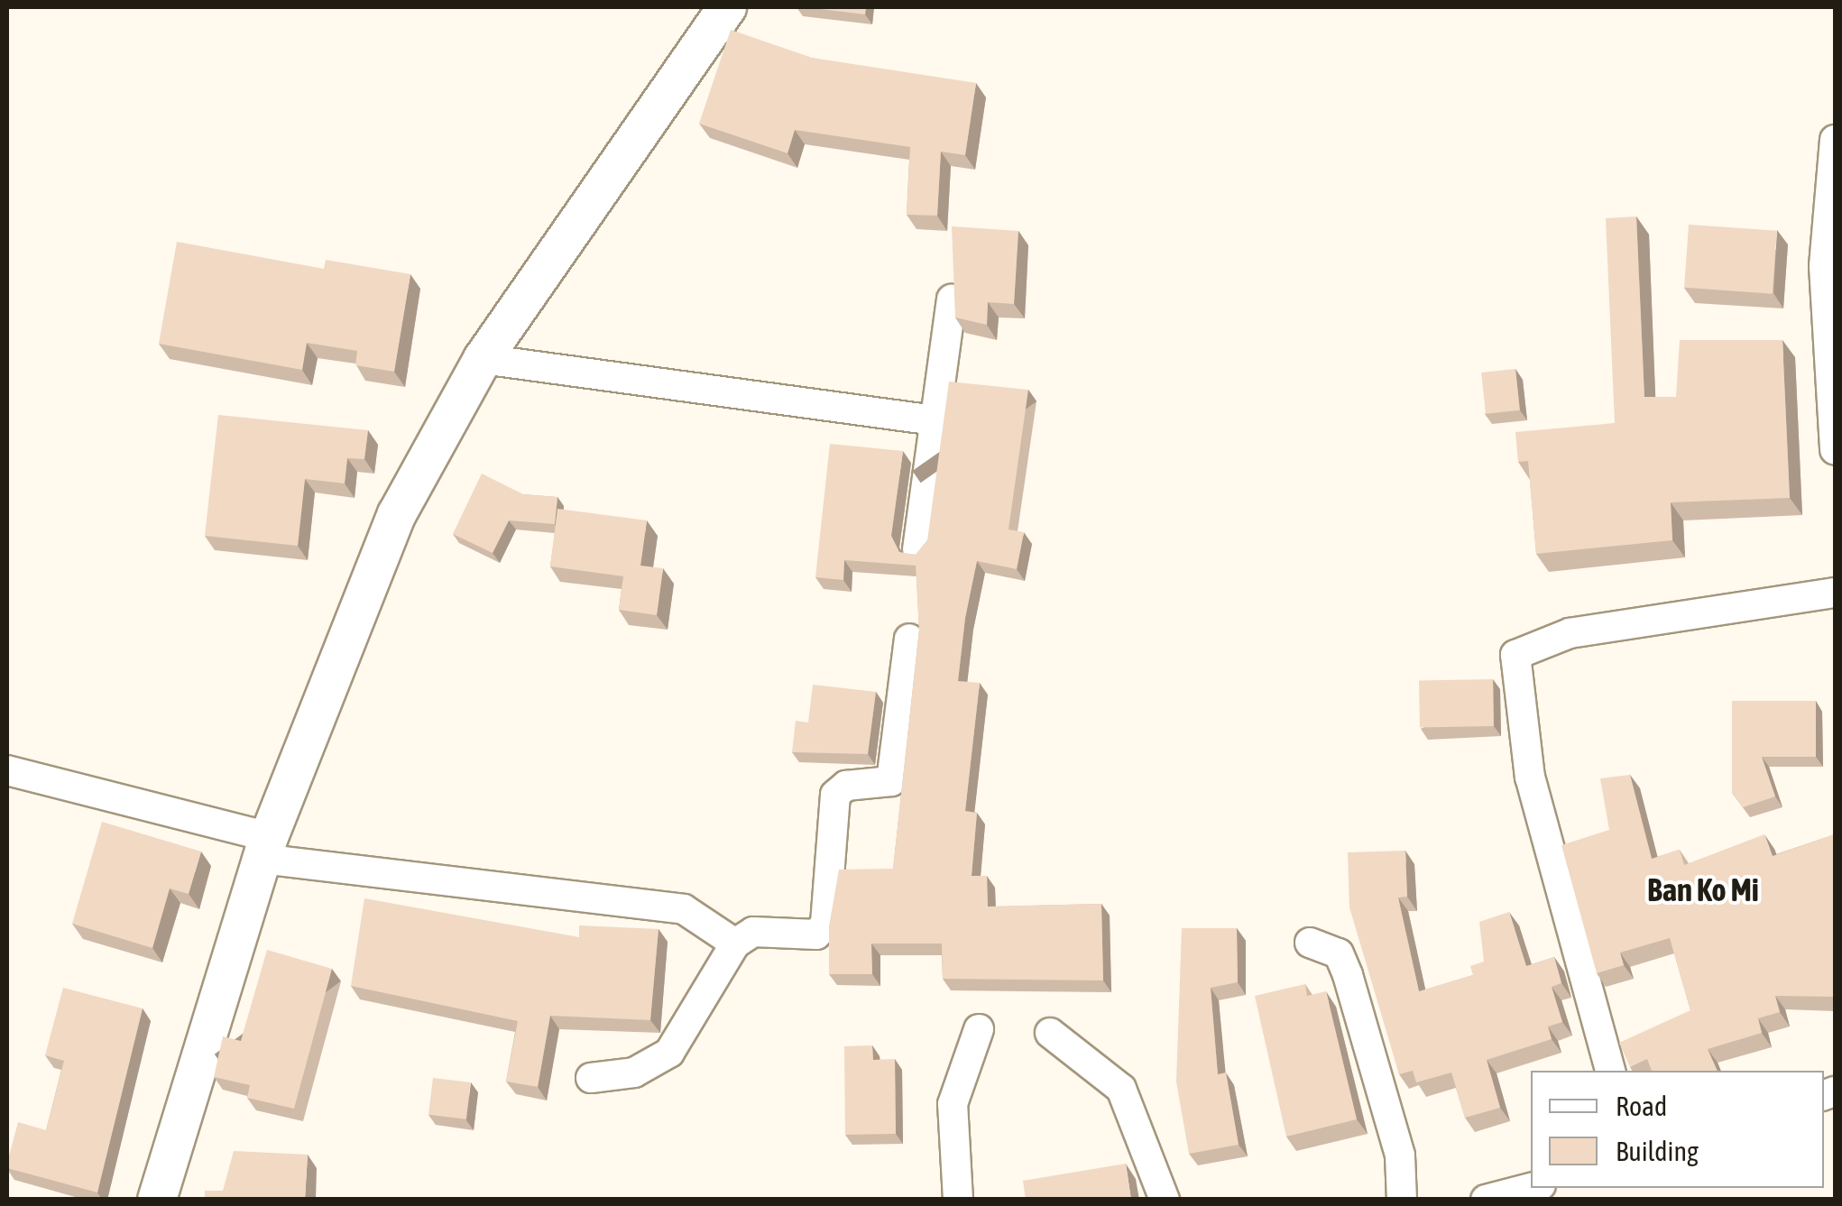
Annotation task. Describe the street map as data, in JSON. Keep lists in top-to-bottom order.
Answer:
{
  "districts": ["Ban Ko Mi"],
  "legend": ["Road", "Building"]
}
